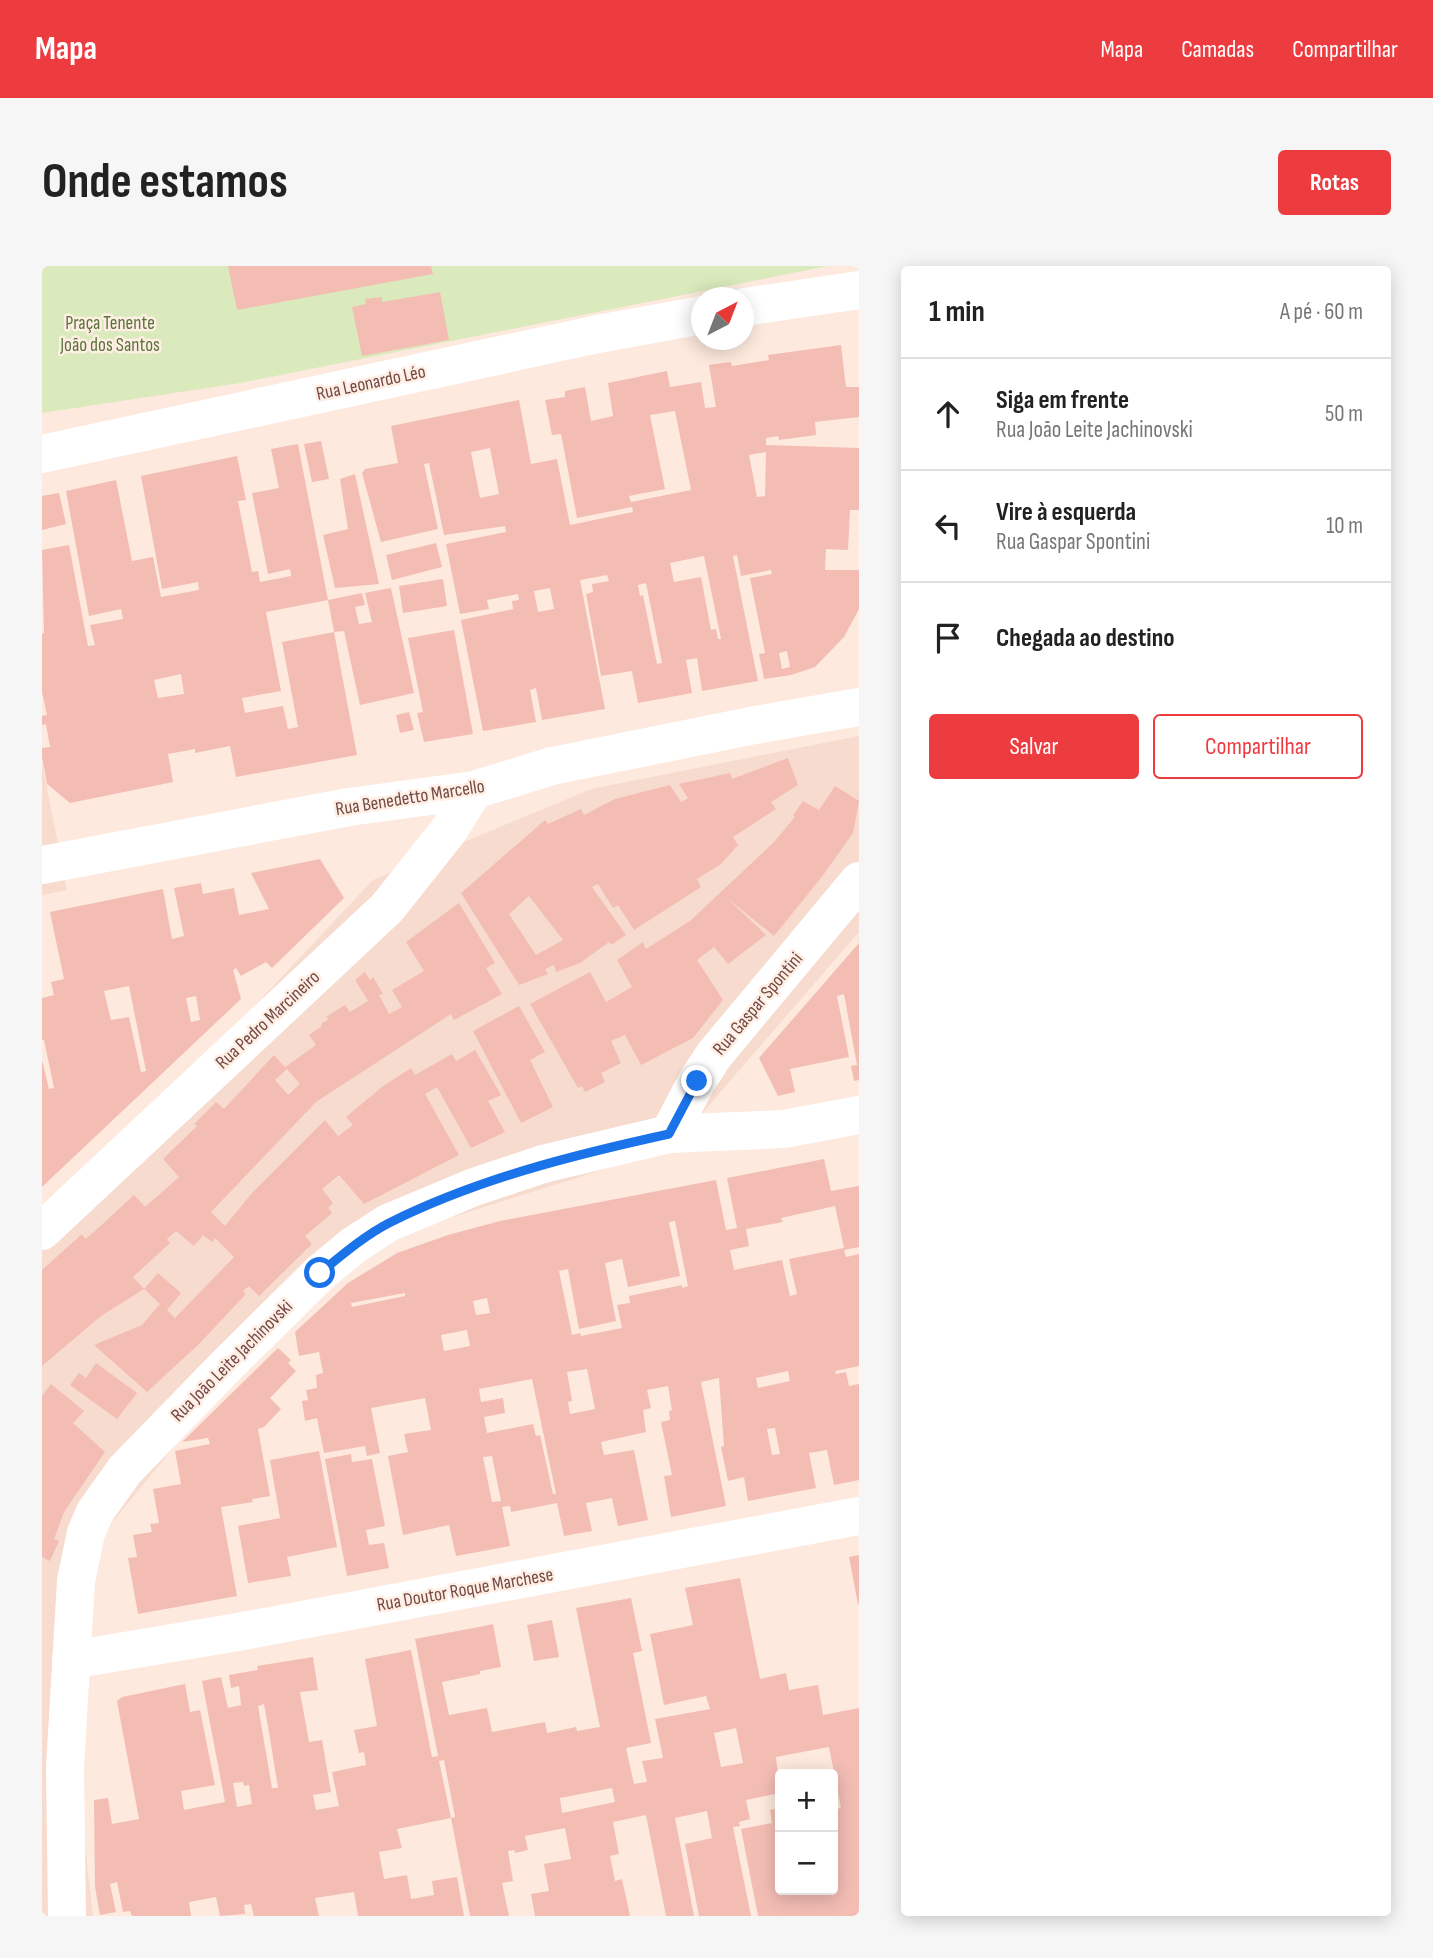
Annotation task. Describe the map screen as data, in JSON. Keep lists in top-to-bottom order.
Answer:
{
  "streets": {
    "street": [
      "Rua Leonardo Léo",
      "Rua Benedetto Marcello",
      "Rua Gaspar Spontini",
      "Rua Pedro Marcineiro",
      "Rua João Leite Jachinovski",
      "Rua Doutor Roque Marchese"
    ]
  },
  "crossings": [
    ["Rua Benedetto Marcello", "Rua Pedro Marcineiro"],
    ["Rua Gaspar Spontini", "Rua João Leite Jachinovski"],
    ["Rua João Leite Jachinovski", "Rua Doutor Roque Marchese"]
  ],
  "parks": ["Praça Tenente João dos Santos"],
  "north": "top right",
  "page": {
    "header": "Mapa",
    "nav": ["Mapa", "Camadas", "Compartilhar"],
    "buttons": [
      "Rotas",
      ["Salvar", "Compartilhar"]
    ],
    "title": "Onde estamos",
    "heading": ["1 min", "A pé · 60 m"],
    "list": [
      ["Siga em frente", "Rua João Leite Jachinovski", "50 m"],
      ["Vire à esquerda", "Rua Gaspar Spontini", "10 m"],
      "Chegada ao destino"
    ],
    "map_buttons": ["+", "−"]
  }
}
